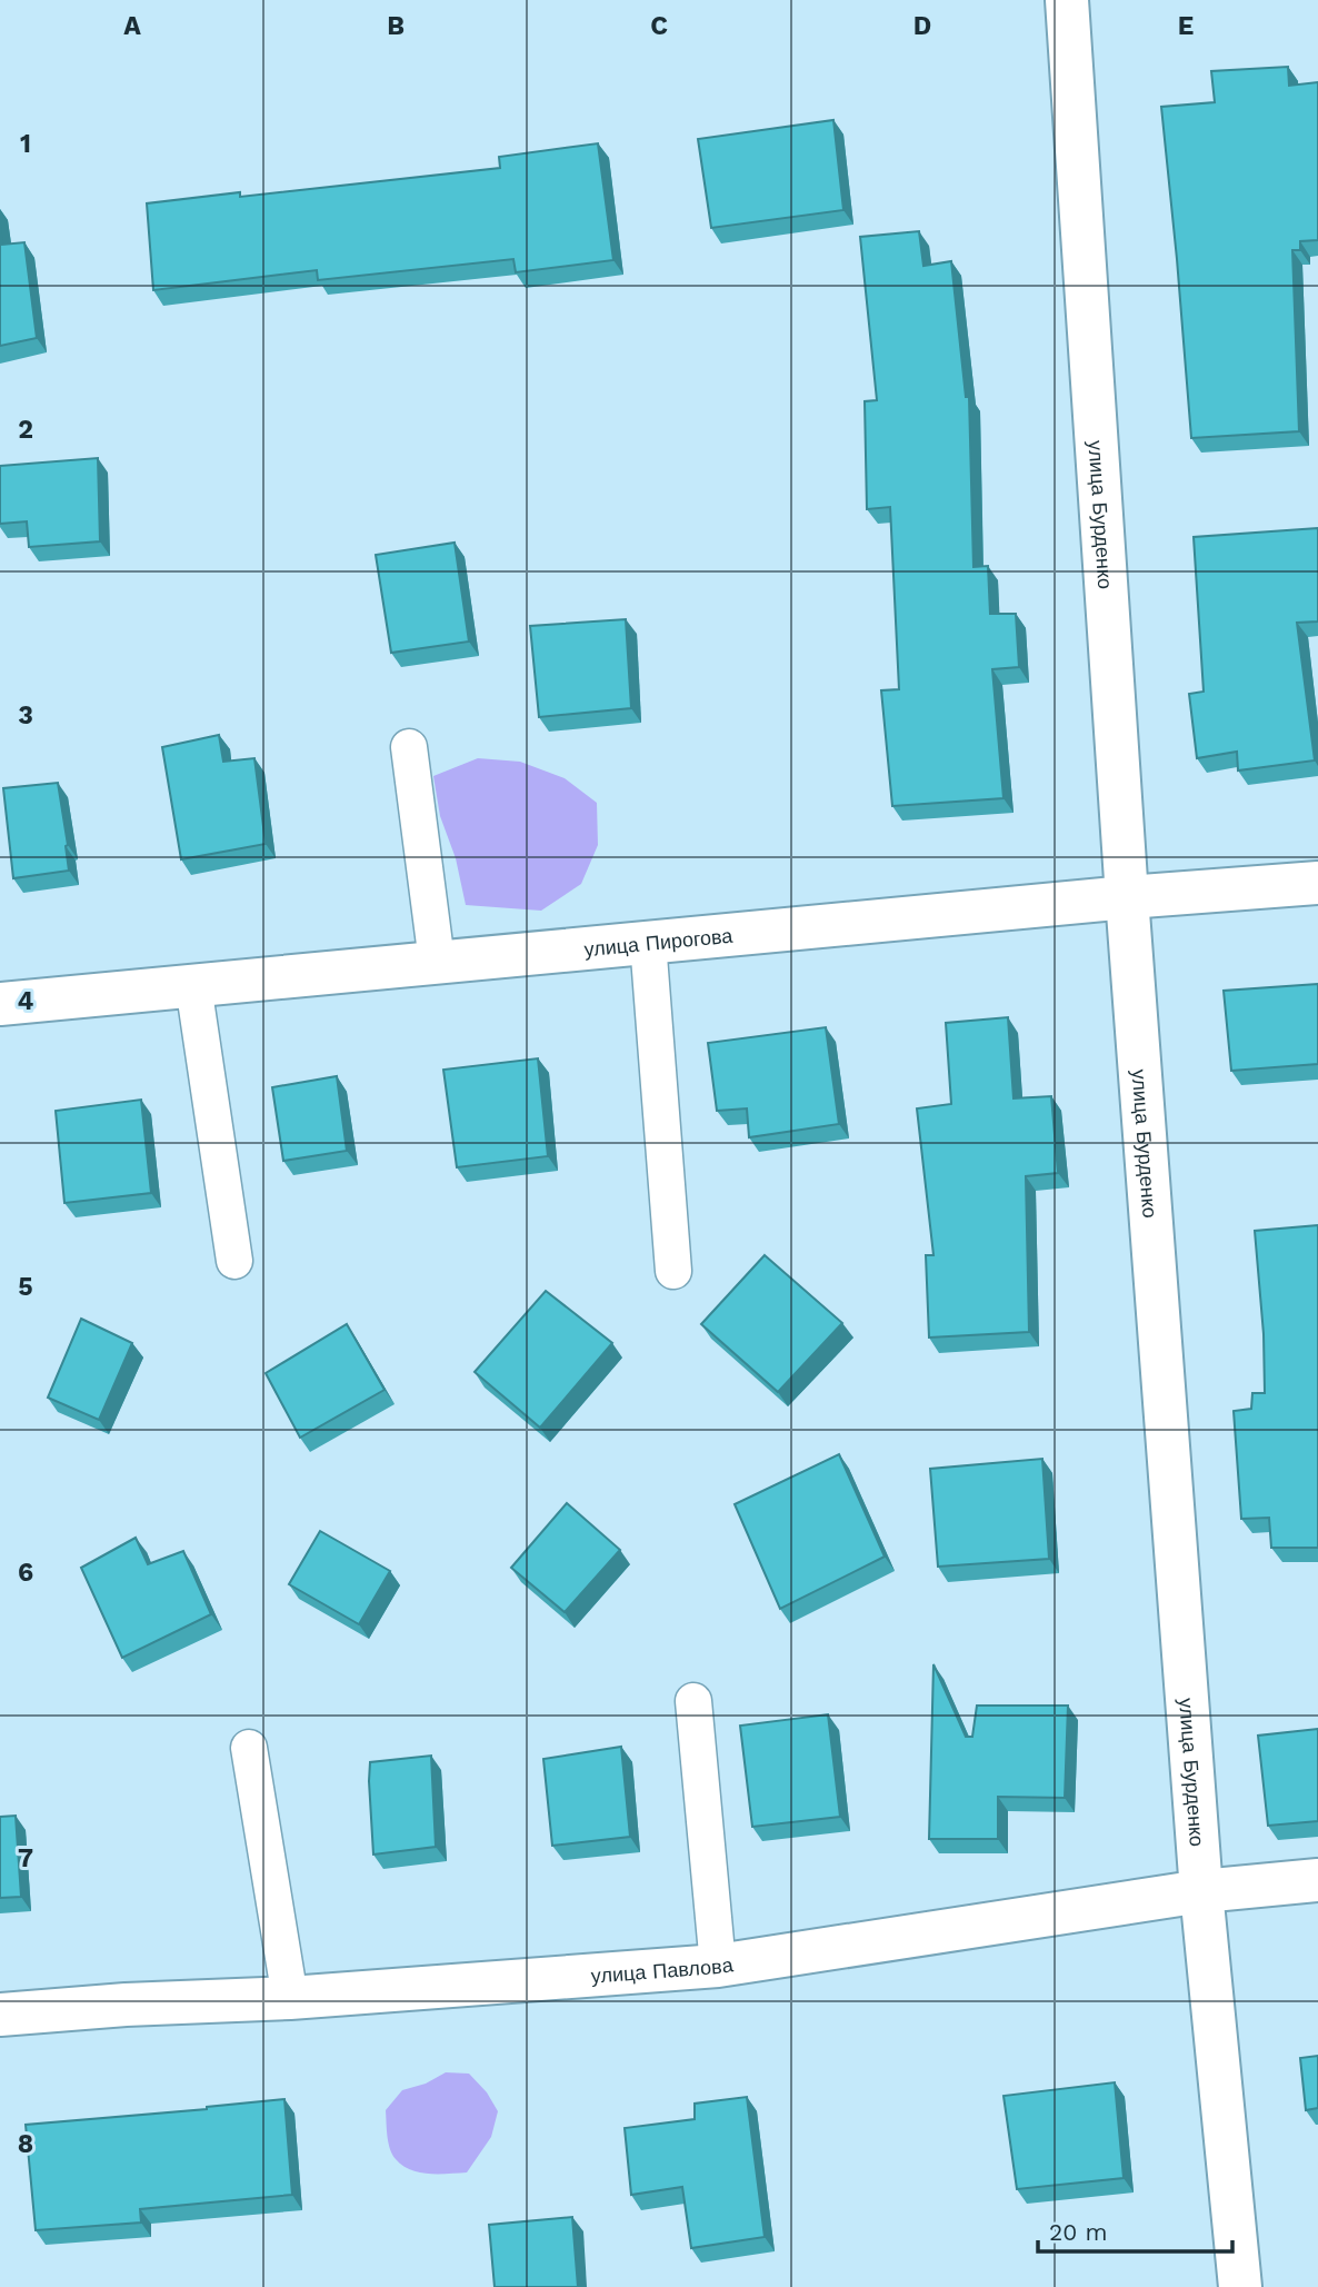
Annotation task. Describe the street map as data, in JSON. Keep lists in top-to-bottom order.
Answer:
{
  "streets": {
    "street": ["улица Бурденко", "улица Пирогова", "улица Павлова"]
  },
  "crossings": [
    ["улица Бурденко", "улица Пирогова"],
    ["улица Бурденко", "улица Павлова"]
  ],
  "scale_bar": "20 m",
  "grid": {
    "columns": [
      "A",
      "B",
      "C",
      "D",
      "E"
    ],
    "rows": [
      "1",
      "2",
      "3",
      "4",
      "5",
      "6",
      "7",
      "8"
    ]
  }
}
